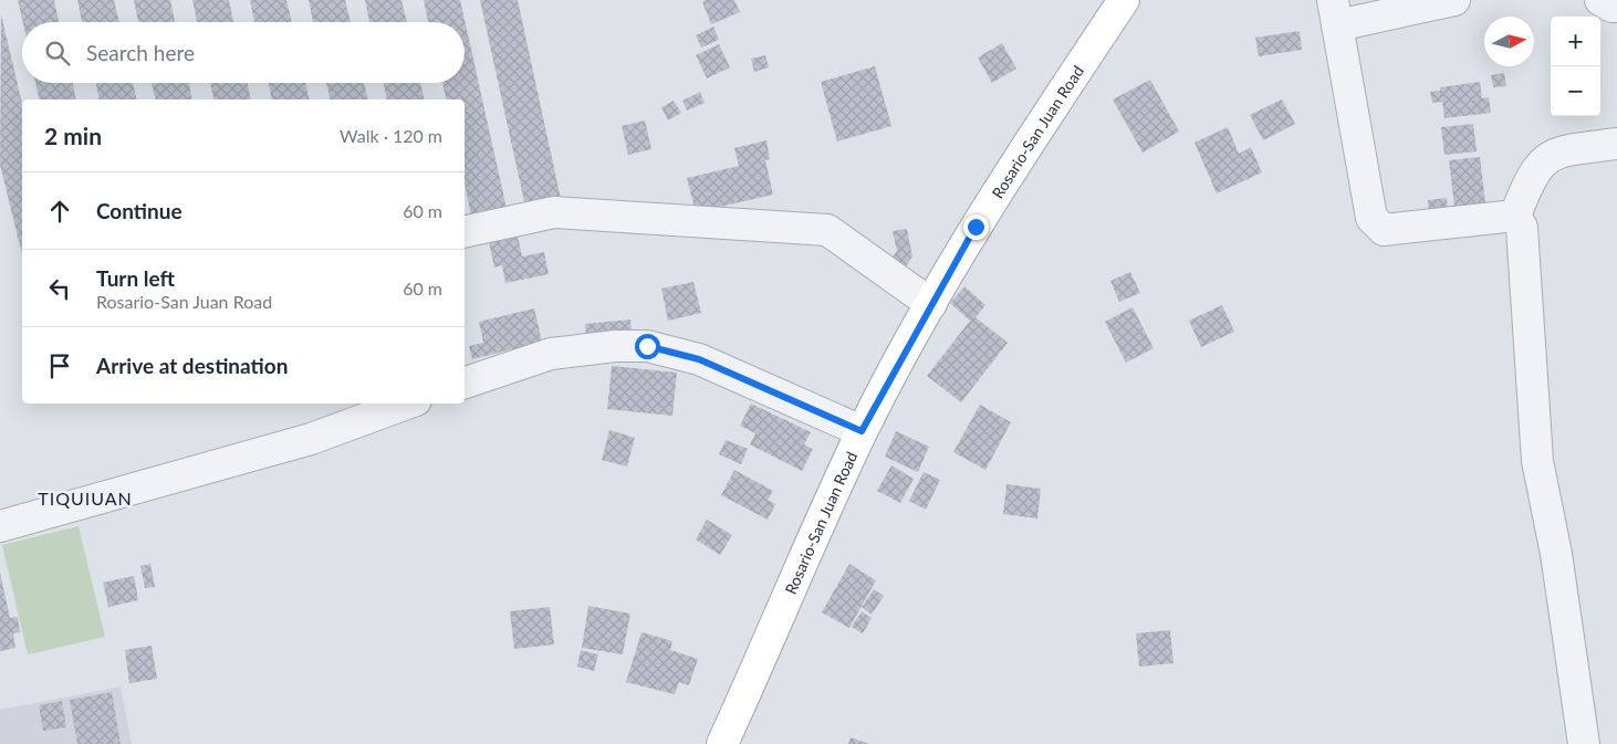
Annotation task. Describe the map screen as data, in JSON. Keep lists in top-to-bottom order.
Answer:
{
  "streets": {
    "main road": ["Rosario-San Juan Road"]
  },
  "districts": ["TIQUIUAN"],
  "north": "right",
  "page": {
    "map_buttons": ["+", "−"],
    "search": "Search here",
    "heading": ["2 min", "Walk · 120 m"],
    "list": [
      ["Continue", "60 m"],
      ["Turn left", "Rosario-San Juan Road", "60 m"],
      "Arrive at destination"
    ]
  }
}
